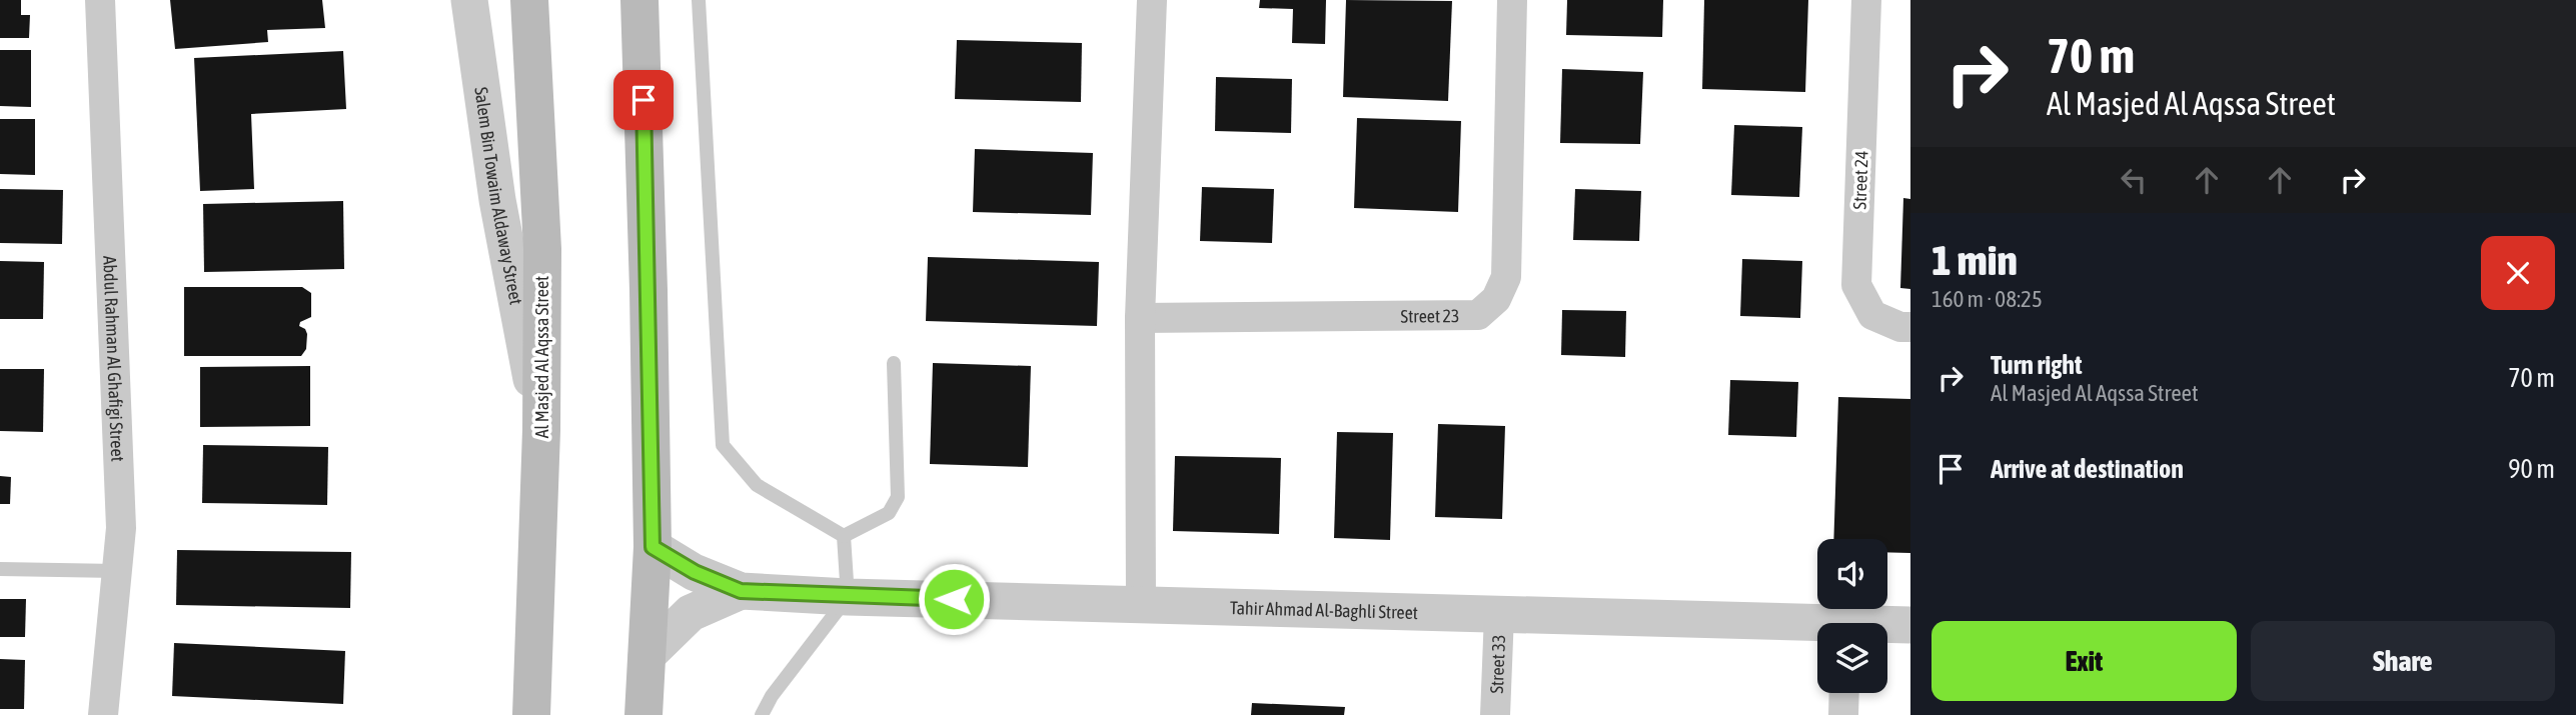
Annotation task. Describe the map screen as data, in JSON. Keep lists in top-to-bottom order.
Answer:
{
  "streets": {
    "main road": ["Al Masjed Al Aqssa Street"],
    "street": [
      "Street 24",
      "Salem Bin Towaim Aldaway Street",
      "Street 23",
      "Abdul Rahman Al Ghafigi Street",
      "Tahir Ahmad Al-Baghli Street",
      "Street 33"
    ]
  },
  "crossings": [
    ["Salem Bin Towaim Aldaway Street", "Al Masjed Al Aqssa Street"],
    ["Tahir Ahmad Al-Baghli Street", "Street 33"]
  ],
  "page": {
    "turn": ["70 m", "Al Masjed Al Aqssa Street"],
    "heading": ["1 min", "160 m · 08:25"],
    "list": [
      {
        "name": "Turn right",
        "note": "Al Masjed Al Aqssa Street",
        "value": "70 m"
      },
      {
        "name": "Arrive at destination",
        "value": "90 m"
      }
    ],
    "buttons": ["Exit", "Share"]
  }
}
